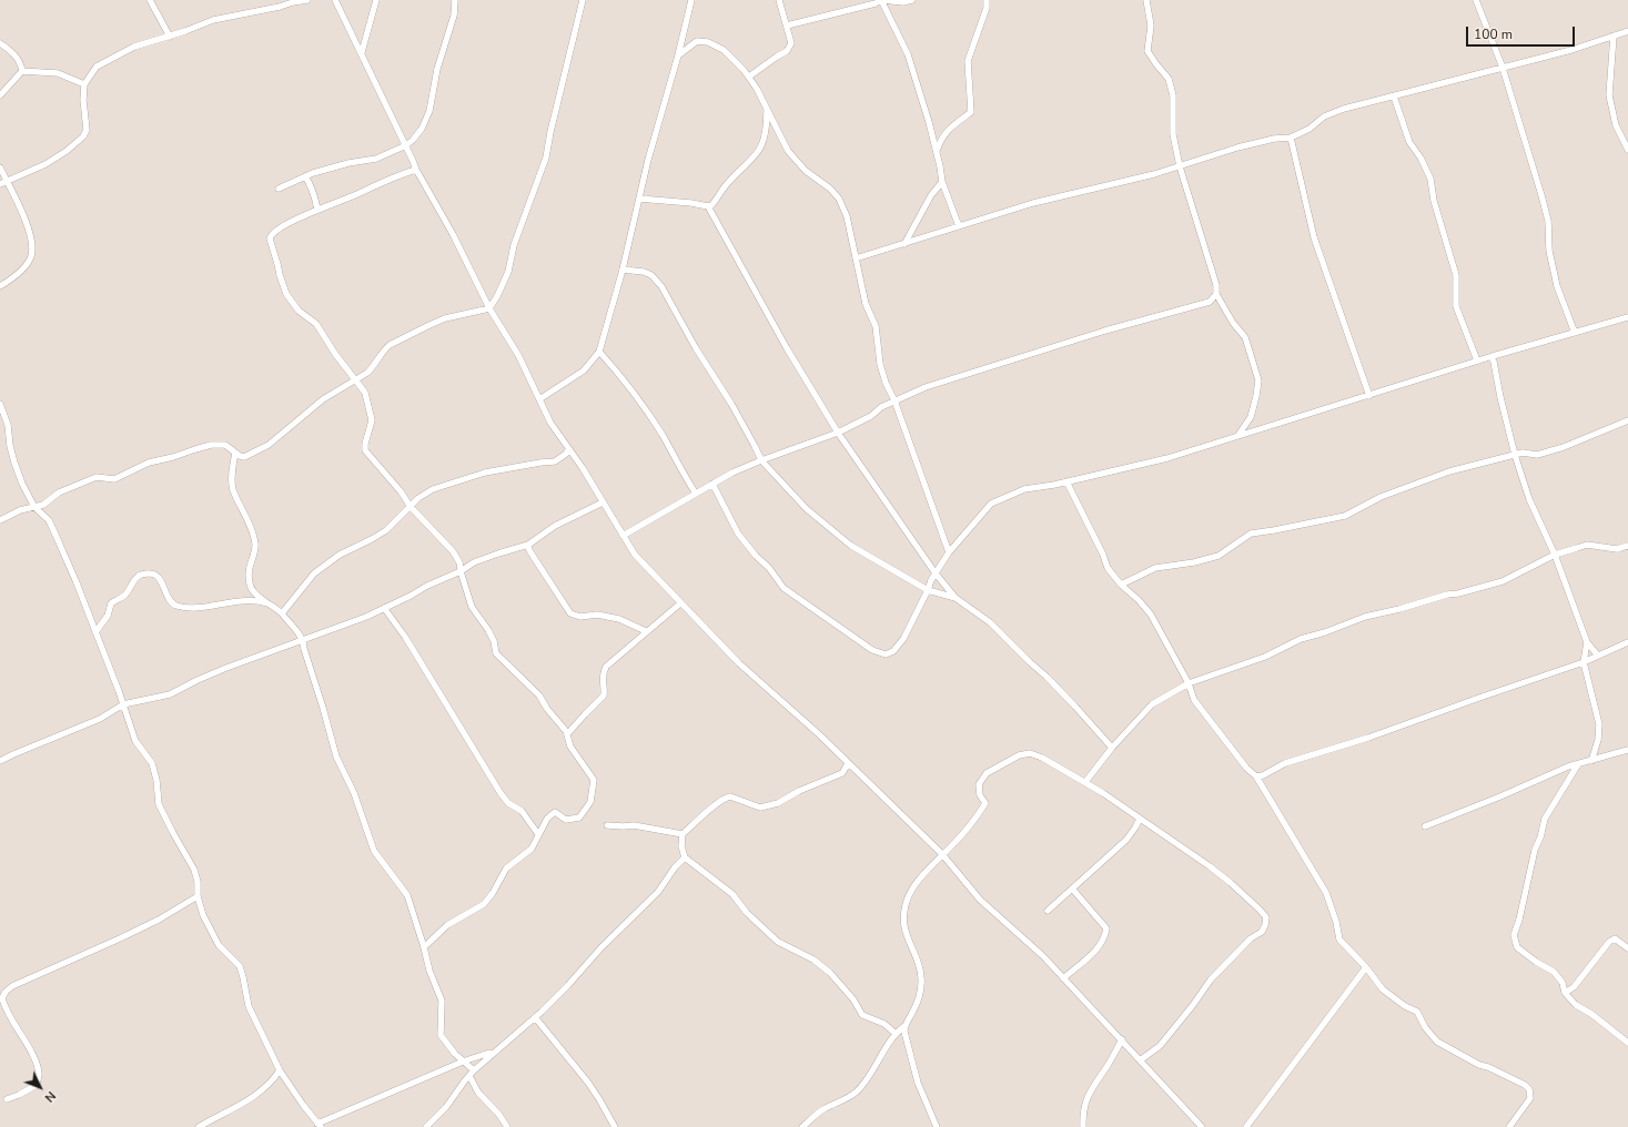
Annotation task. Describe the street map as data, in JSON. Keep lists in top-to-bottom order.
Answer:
{
  "scale_bar": "100 m",
  "north": "bottom right"
}
